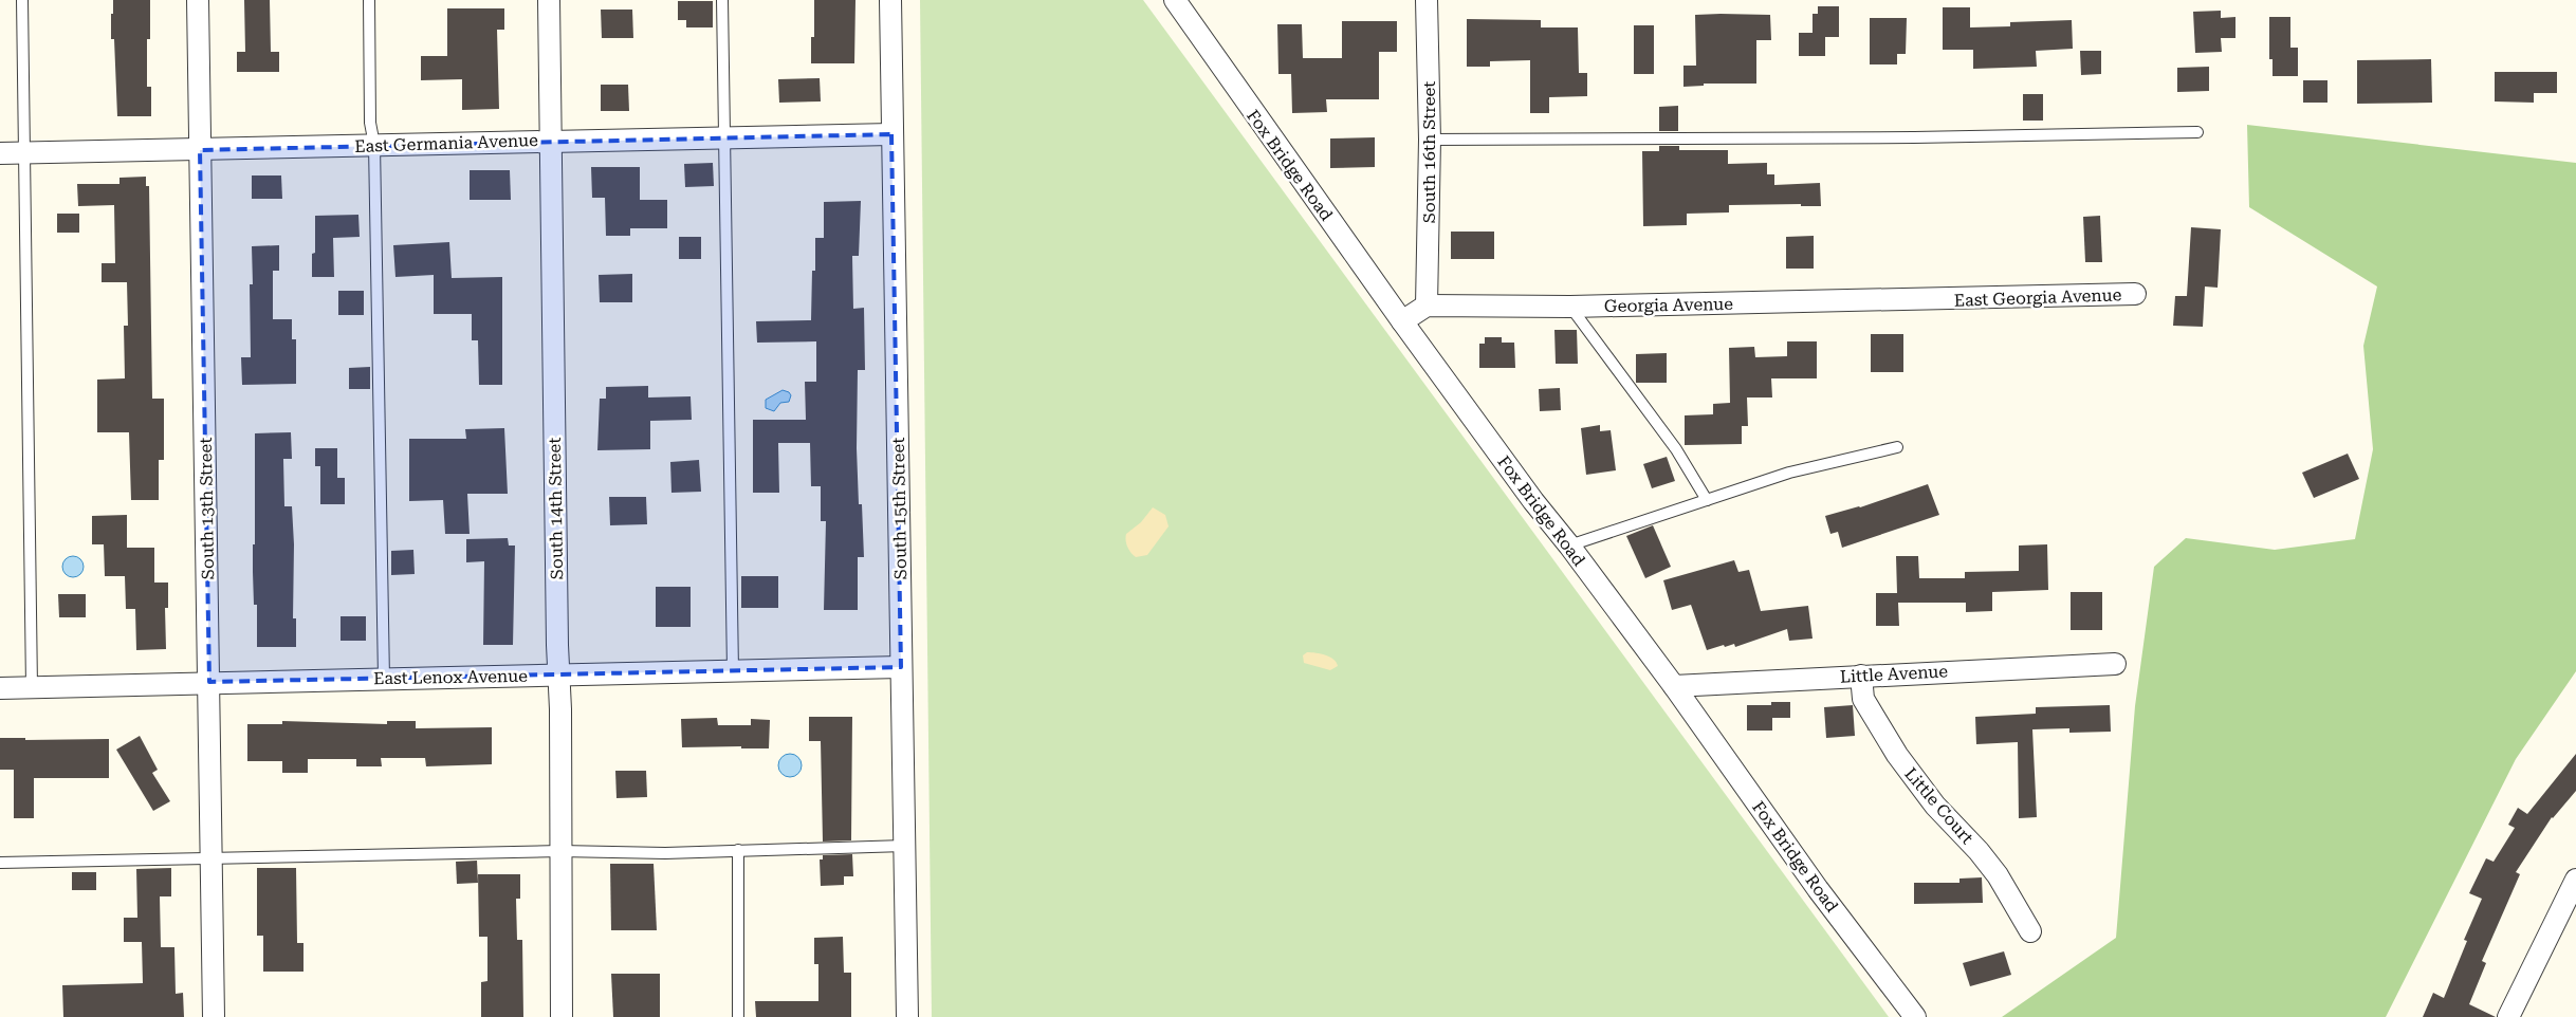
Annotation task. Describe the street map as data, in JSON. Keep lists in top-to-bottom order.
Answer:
{
  "streets": {
    "street": [
      "East Germania Avenue",
      "South 16th Street",
      "Fox Bridge Road",
      "East Georgia Avenue",
      "Georgia Avenue",
      "South 13th Street",
      "South 14th Street",
      "South 15th Street",
      "Little Avenue",
      "East Lenox Avenue",
      "Little Court"
    ]
  },
  "crossings": [
    ["East Germania Avenue", "South 13th Street"],
    ["East Germania Avenue", "South 14th Street"],
    ["East Germania Avenue", "South 15th Street"],
    ["South 16th Street", "Georgia Avenue"],
    ["Fox Bridge Road", "Little Avenue"],
    ["East Georgia Avenue", "Georgia Avenue"],
    ["South 13th Street", "East Lenox Avenue"],
    ["South 14th Street", "East Lenox Avenue"],
    ["South 15th Street", "East Lenox Avenue"],
    ["Little Avenue", "Little Court"]
  ]
}
